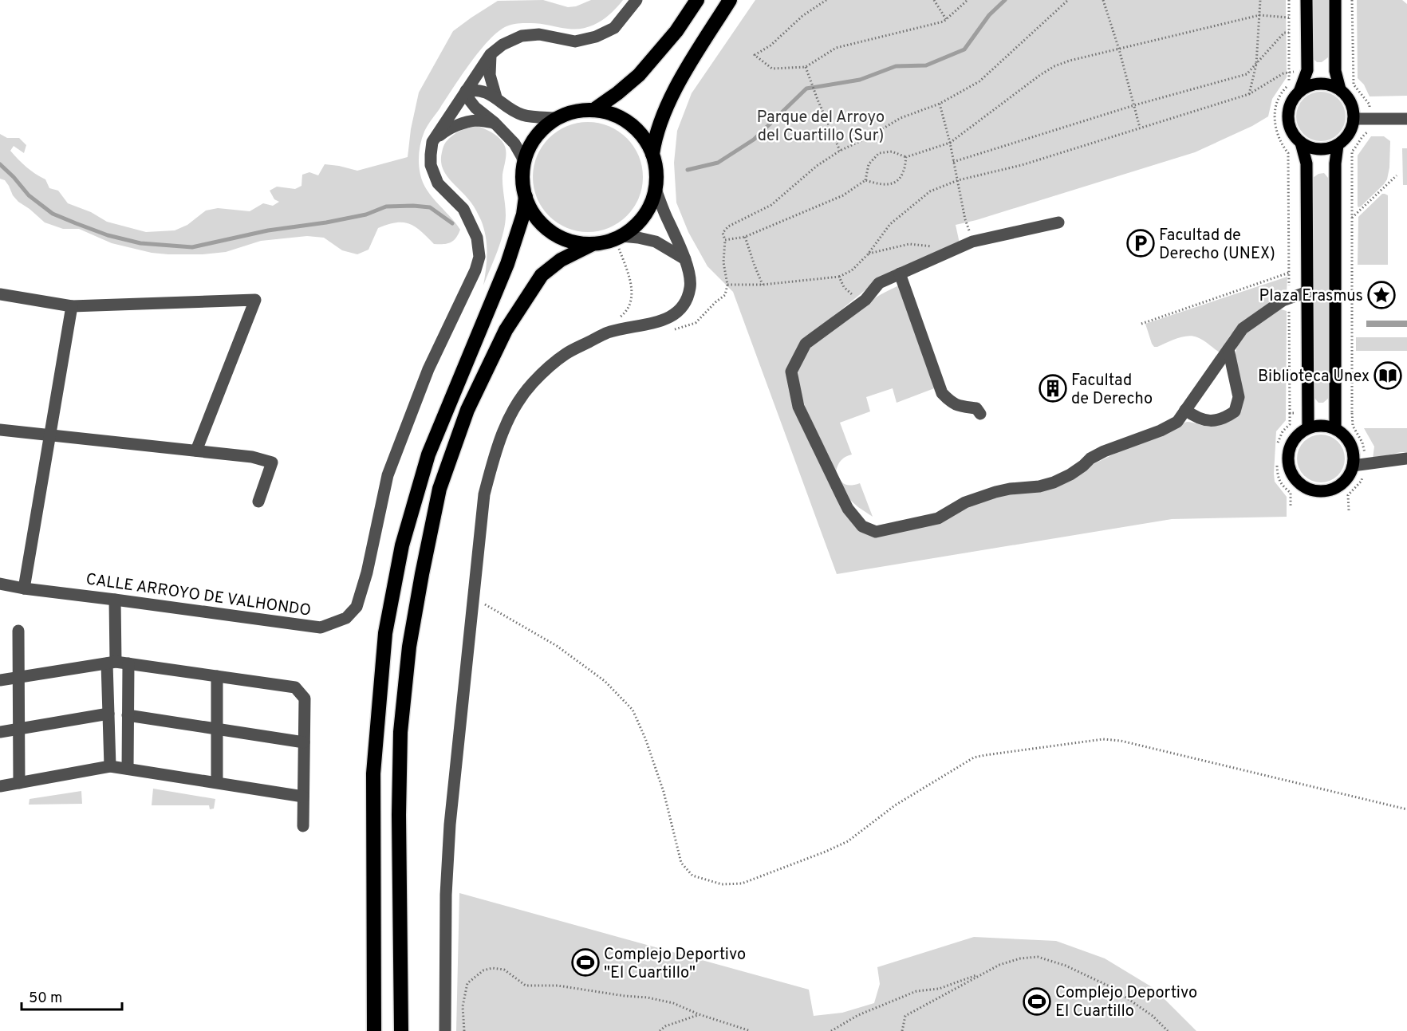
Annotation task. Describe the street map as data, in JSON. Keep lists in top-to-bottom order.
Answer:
{
  "streets": {
    "street": ["CALLE ARROYO DE VALHONDO"]
  },
  "parks": ["Parque del Arroyo del Cuartillo (Sur)"],
  "places": {
    "parking": ["Facultad de Derecho (UNEX)"],
    "place": ["Plaza Erasmus"],
    "library": ["Biblioteca Unex"],
    "building": ["Facultad de Derecho"],
    "sports": ["Complejo Deportivo \"El Cuartillo\"", "Complejo Deportivo El Cuartillo"]
  },
  "scale_bar": "50 m"
}
